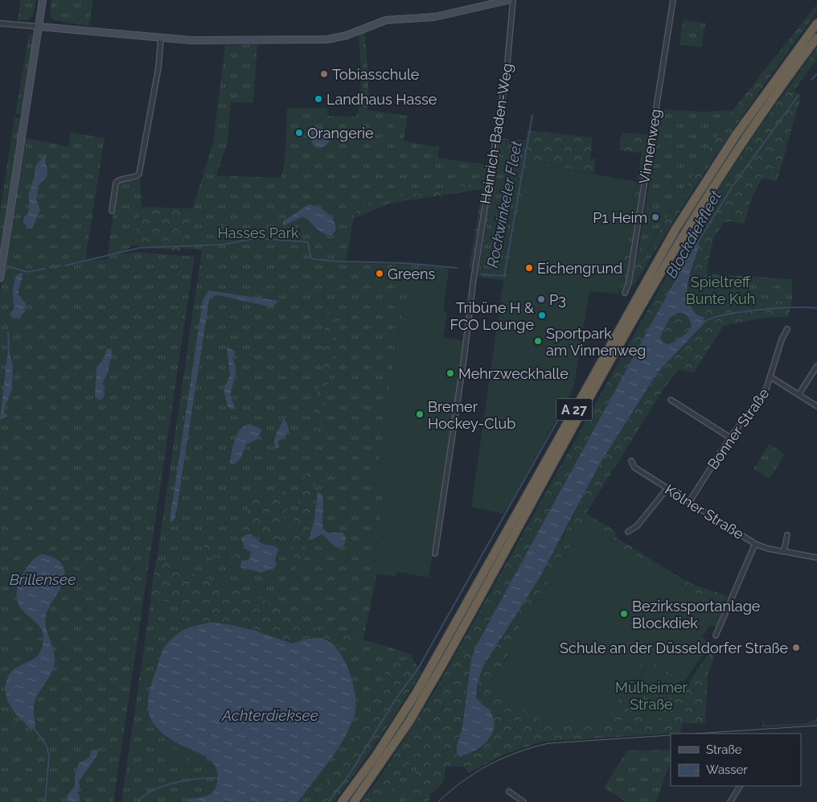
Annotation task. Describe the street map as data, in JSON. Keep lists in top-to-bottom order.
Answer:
{
  "streets": {
    "highway": ["A 27"],
    "street": [
      "Heinrich-Baden-Weg",
      "Vinnenweg",
      "Bonner Straße",
      "Kölner Straße"
    ]
  },
  "crossings": [
    ["Bonner Straße", "Kölner Straße"]
  ],
  "water": [
    "Rockwinkeler Fleet",
    "Blockdiekfleet",
    "Brillensee",
    "Achterdieksee"
  ],
  "parks": ["Hasses Park", "Spieltreff Bunte Kuh", "Mülheimer Straße"],
  "places": [
    "Tobiasschule",
    "Landhaus Hasse",
    "Orangerie",
    "P1 Heim",
    "Eichengrund",
    "Greens",
    "P3",
    "Tribüne H & FCO Lounge",
    "Sportpark am Vinnenweg",
    "Mehrzweckhalle",
    "Bremer Hockey-Club",
    "Bezirkssportanlage Blockdiek",
    "Schule an der Düsseldorfer Straße"
  ],
  "legend": ["Straße", "Wasser"]
}
